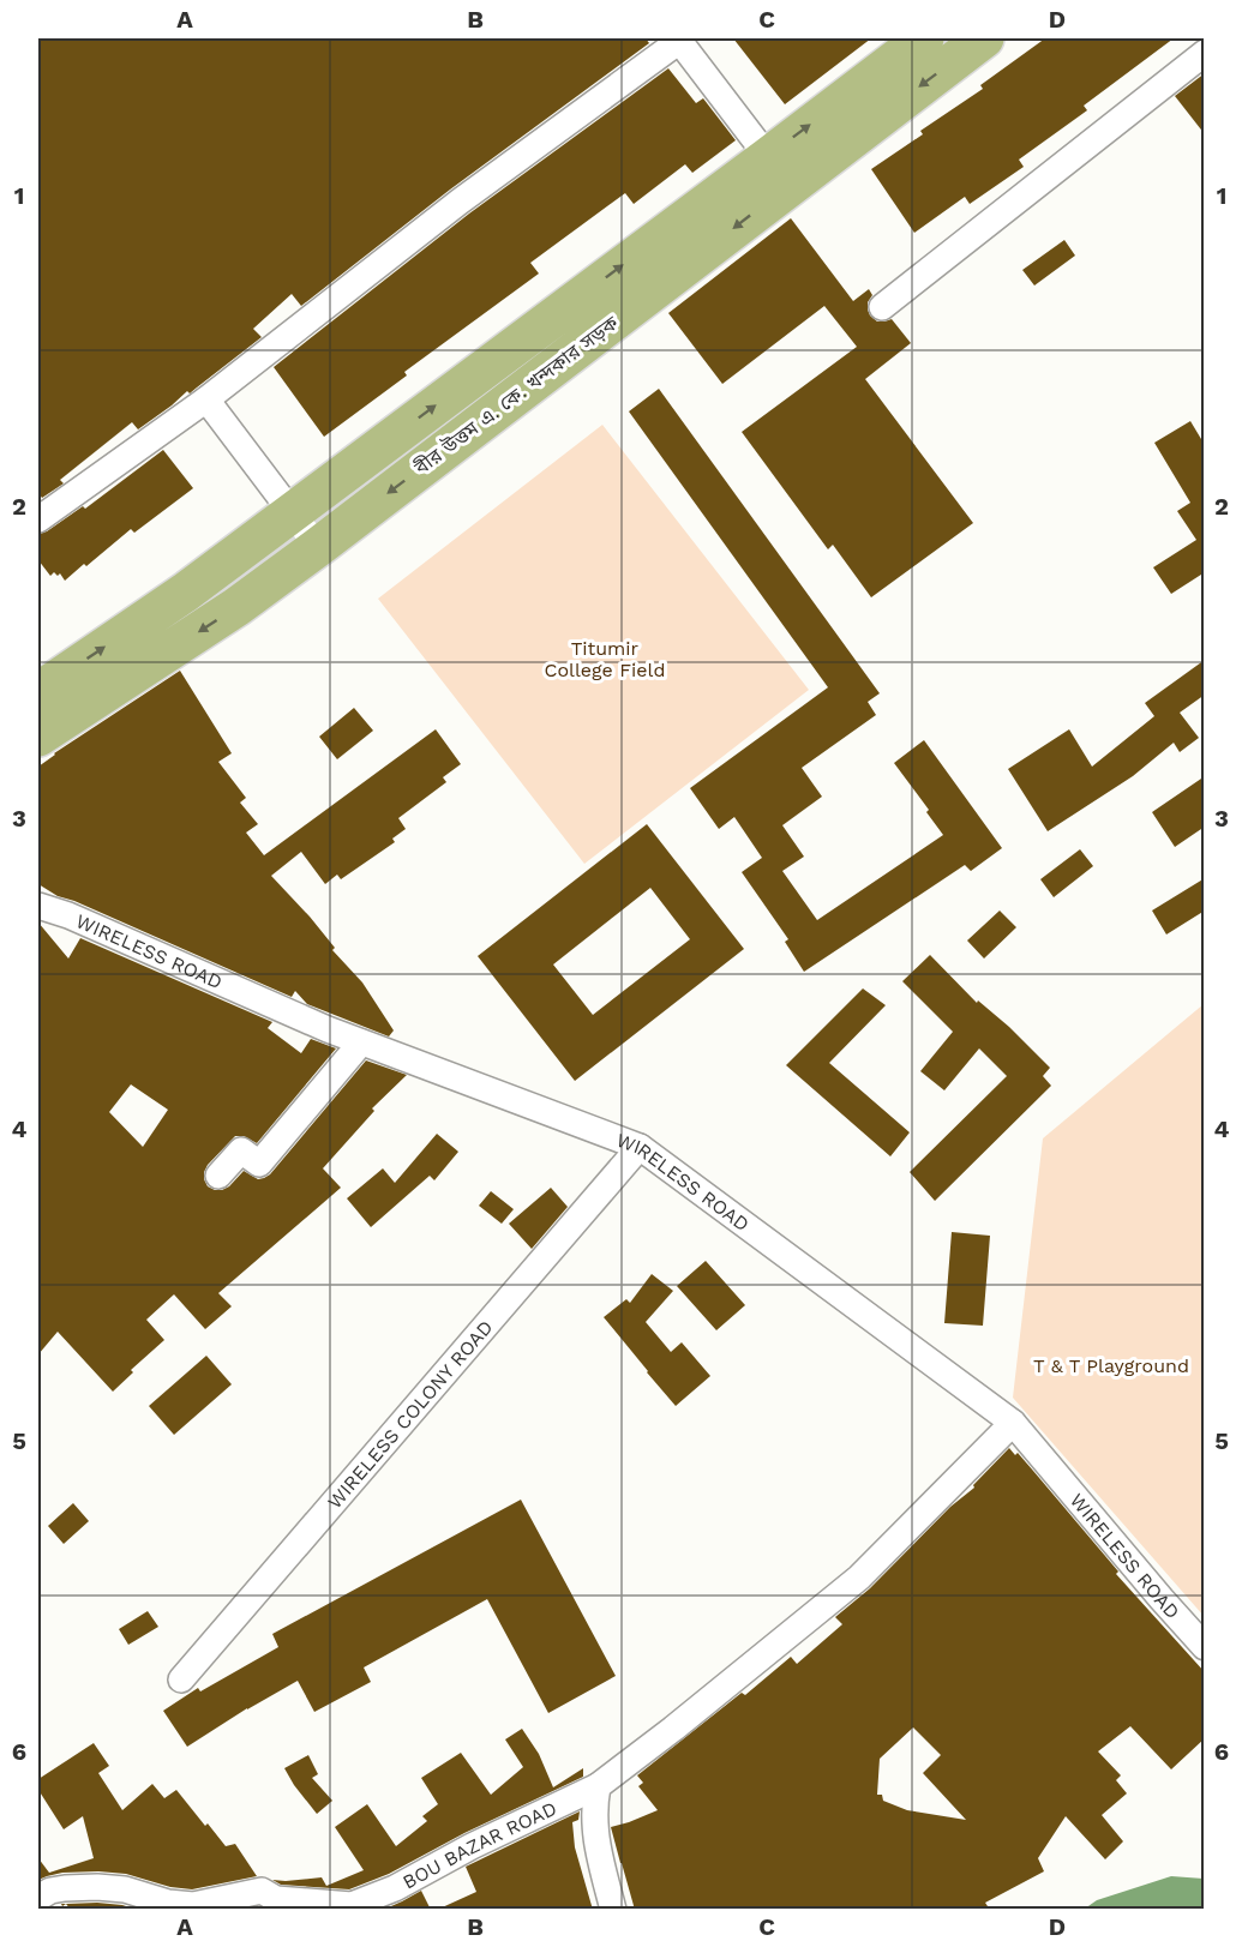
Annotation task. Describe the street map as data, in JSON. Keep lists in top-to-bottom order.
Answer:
{
  "streets": {
    "main road": ["বীর উত্তম এ. কে. খন্দকার সড়ক"],
    "street": ["WIRELESS ROAD", "WIRELESS COLONY ROAD", "BOU BAZAR ROAD"]
  },
  "crossings": [
    ["WIRELESS ROAD", "WIRELESS COLONY ROAD"],
    ["WIRELESS ROAD", "BOU BAZAR ROAD"]
  ],
  "parks": ["Titumir College Field", "T & T Playground"],
  "grid": {
    "columns": [
      "A",
      "B",
      "C",
      "D"
    ],
    "rows": [
      "1",
      "2",
      "3",
      "4",
      "5",
      "6"
    ]
  }
}
